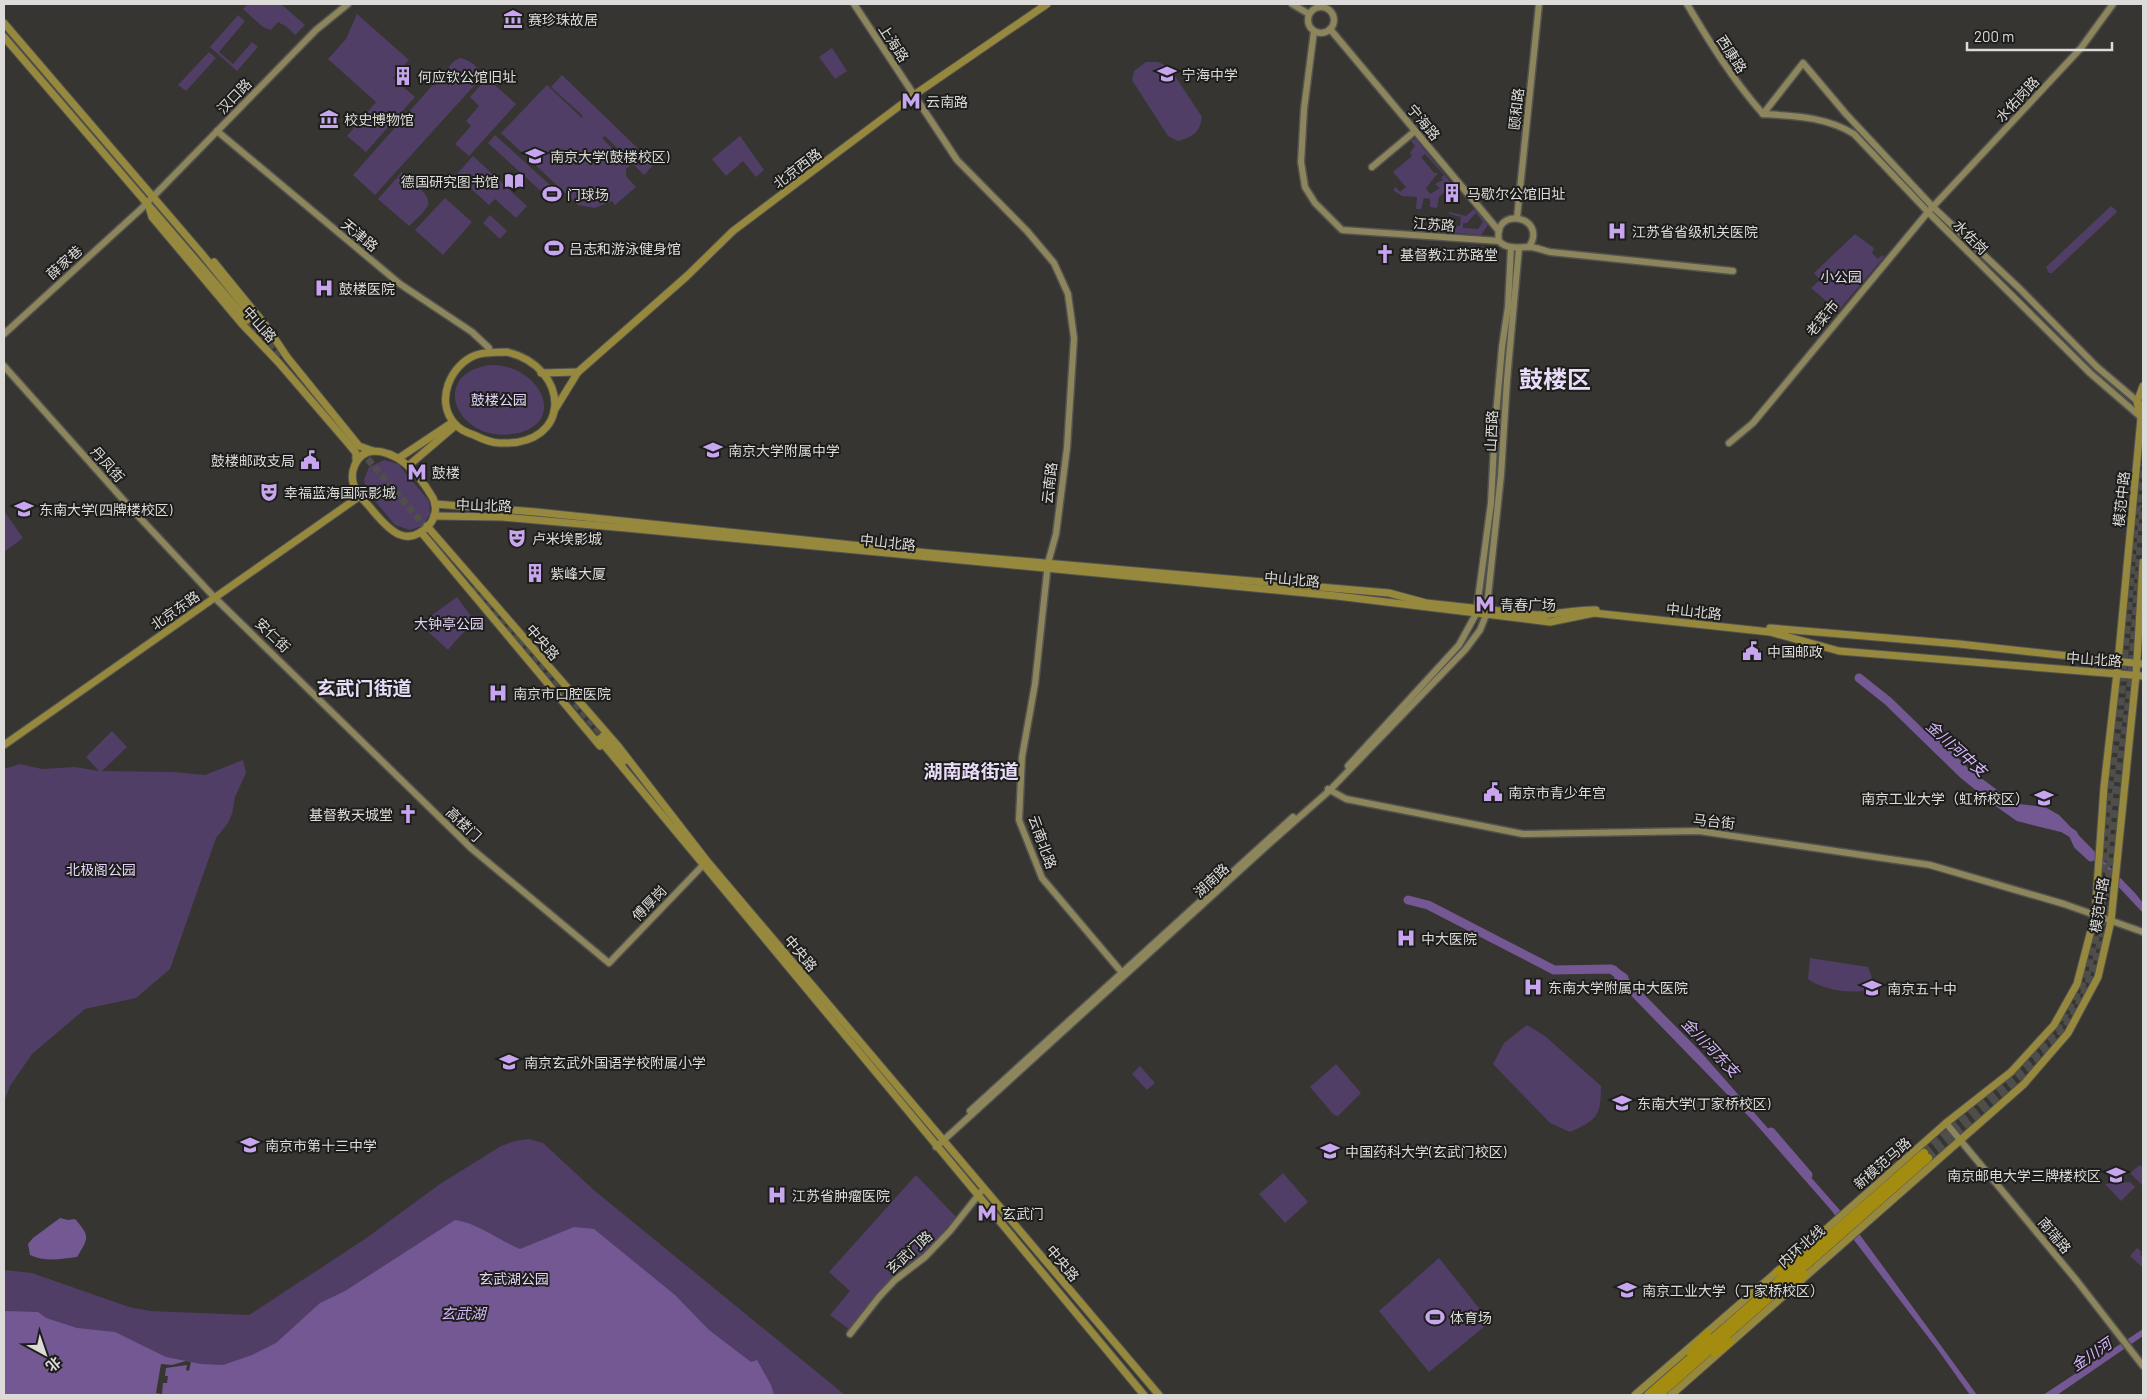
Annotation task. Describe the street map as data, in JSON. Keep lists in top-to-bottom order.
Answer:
{
  "streets": {
    "highway": ["内环北线"],
    "main road": [
      "北京西路",
      "中山路",
      "模范中路",
      "中山北路",
      "北京东路",
      "中央路",
      "新模范马路"
    ],
    "street": [
      "上海路",
      "西康路",
      "汉口路",
      "水佑岗路",
      "颐和路",
      "宁海路",
      "江苏路",
      "天津路",
      "水佐岗",
      "薛家巷",
      "老菜市",
      "山西路",
      "丹凤街",
      "云南路",
      "安仁街",
      "马台街",
      "高楼门",
      "云南北路",
      "湖南路",
      "傅厚岗",
      "南瑞路",
      "玄武门路"
    ]
  },
  "crossings": [
    ["上海路", "北京西路"],
    ["上海路", "云南路"],
    ["西康路", "水佐岗"],
    ["汉口路", "天津路"],
    ["汉口路", "薛家巷"],
    ["汉口路", "中山路"],
    ["水佑岗路", "水佐岗"],
    ["水佑岗路", "老菜市"],
    ["颐和路", "宁海路"],
    ["颐和路", "江苏路"],
    ["颐和路", "山西路"],
    ["宁海路", "江苏路"],
    ["宁海路", "山西路"],
    ["北京西路", "天津路"],
    ["北京西路", "云南路"],
    ["江苏路", "山西路"],
    ["水佐岗", "老菜市"],
    ["水佐岗", "模范中路"],
    ["中山路", "中山北路"],
    ["中山路", "北京东路"],
    ["中山路", "中央路"],
    ["山西路", "中山北路"],
    ["山西路", "湖南路"],
    ["丹凤街", "北京东路"],
    ["丹凤街", "安仁街"],
    ["云南路", "中山北路"],
    ["云南路", "云南北路"],
    ["模范中路", "中山北路"],
    ["模范中路", "马台街"],
    ["模范中路", "新模范马路"],
    ["模范中路", "南瑞路"],
    ["模范中路", "内环北线"],
    ["中山北路", "北京东路"],
    ["中山北路", "中央路"],
    ["中山北路", "云南北路"],
    ["中山北路", "湖南路"],
    ["北京东路", "安仁街"],
    ["北京东路", "中央路"],
    ["安仁街", "高楼门"],
    ["中央路", "湖南路"],
    ["中央路", "傅厚岗"],
    ["中央路", "玄武门路"],
    ["马台街", "湖南路"],
    ["马台街", "新模范马路"],
    ["高楼门", "傅厚岗"],
    ["云南北路", "湖南路"],
    ["新模范马路", "南瑞路"]
  ],
  "districts": ["鼓楼区", "玄武门街道", "湖南路街道"],
  "water": [
    "金川河中支",
    "金川河东支",
    "玄武湖",
    "金川河"
  ],
  "parks": [
    "小公园",
    "鼓楼公园",
    "大钟亭公园",
    "北极阁公园",
    "玄武湖公园"
  ],
  "places": {
    "museum": ["赛珍珠故居", "校史博物馆"],
    "school or university": [
      "宁海中学",
      "南京大学(鼓楼校区)",
      "南京大学附属中学",
      "东南大学(四牌楼校区)",
      "南京工业大学（虹桥校区）",
      "南京五十中",
      "南京玄武外国语学校附属小学",
      "东南大学(丁家桥校区)",
      "南京市第十三中学",
      "中国药科大学(玄武门校区)",
      "南京邮电大学三牌楼校区",
      "南京工业大学（丁家桥校区）"
    ],
    "building": ["何应钦公馆旧址", "马歇尔公馆旧址", "紫峰大厦"],
    "metro station": [
      "云南路",
      "鼓楼",
      "青春广场",
      "玄武门"
    ],
    "library": ["德国研究图书馆"],
    "sports": ["门球场", "吕志和游泳健身馆", "体育场"],
    "hospital": [
      "江苏省省级机关医院",
      "鼓楼医院",
      "南京市口腔医院",
      "中大医院",
      "东南大学附属中大医院",
      "江苏省肿瘤医院"
    ],
    "church": ["基督教江苏路堂", "基督教天城堂"],
    "public building": ["鼓楼邮政支局", "中国邮政", "南京市青少年宫"],
    "theatre": ["幸福蓝海国际影城", "卢米埃影城"]
  },
  "scale_bar": "200 m",
  "north": "bottom right"
}
